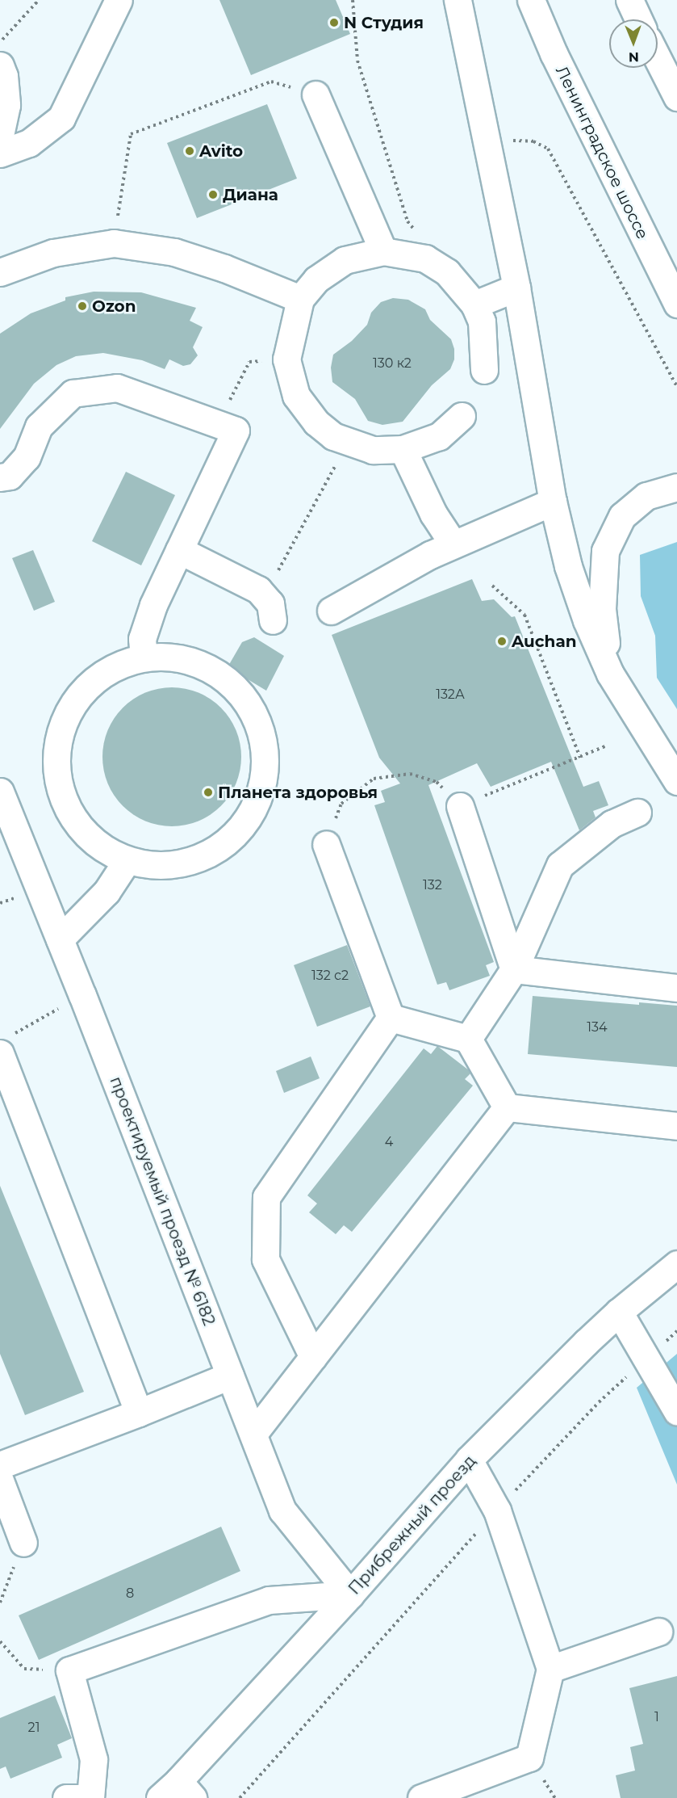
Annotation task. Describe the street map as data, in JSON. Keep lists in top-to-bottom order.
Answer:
{
  "streets": {
    "street": ["Ленинградское шоссе", "проектируемый проезд № 6182", "Прибрежный проезд"]
  },
  "crossings": [
    ["проектируемый проезд № 6182", "Прибрежный проезд"]
  ],
  "places": [
    "N Студия",
    "Avito",
    "Диана",
    "Ozon",
    "Auchan",
    "Планета здоровья"
  ],
  "house_numbers": [
    "130 к2",
    "132А",
    "132",
    "132 с2",
    "134",
    "4",
    "8",
    "1",
    "21"
  ],
  "north": "bottom"
}
